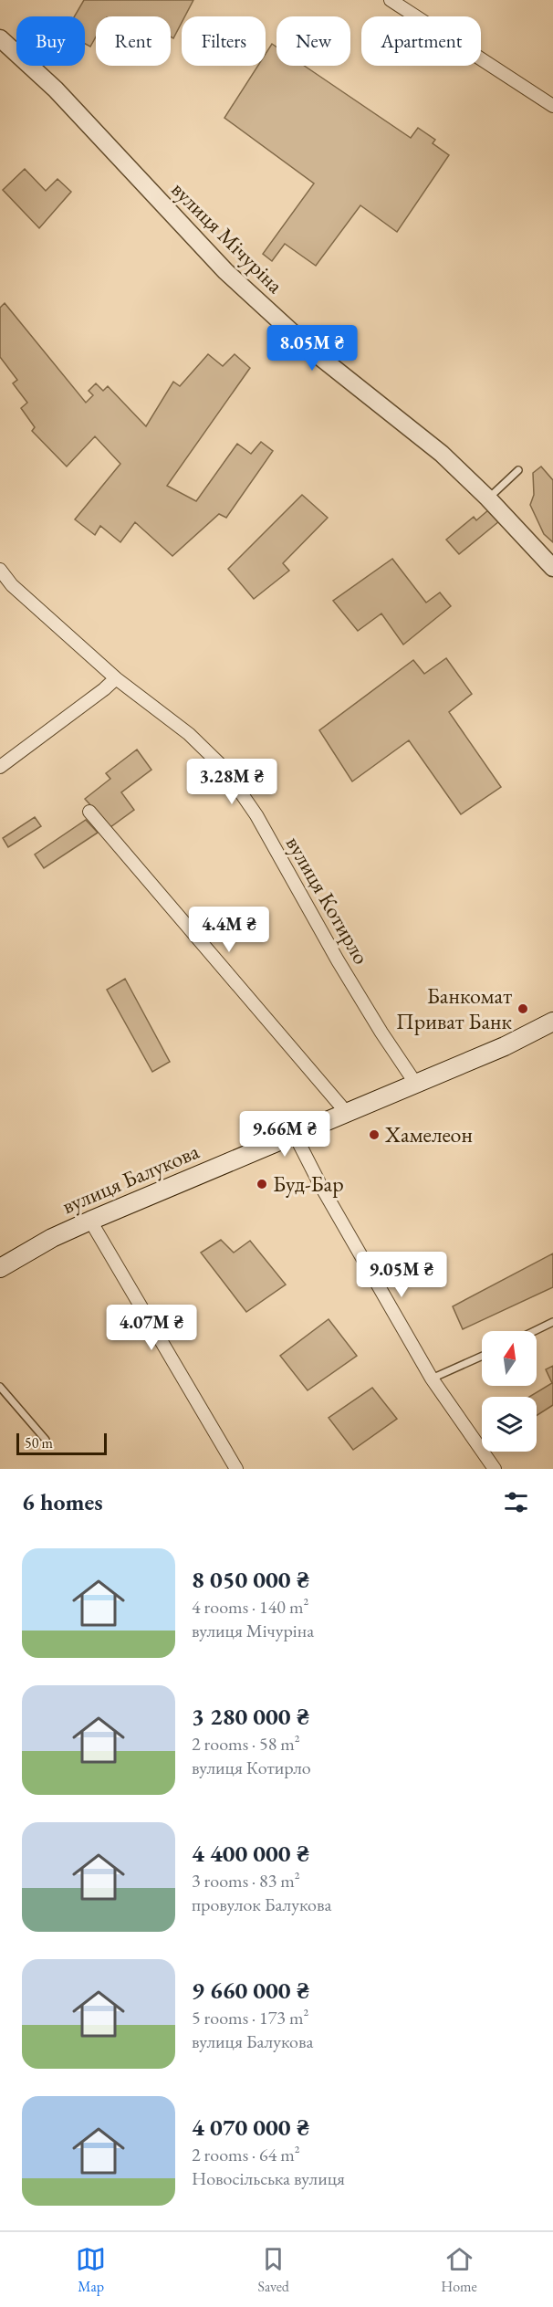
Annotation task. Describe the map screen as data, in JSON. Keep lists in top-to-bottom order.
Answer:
{
  "streets": {
    "main road": ["вулиця Балукова"],
    "street": ["вулиця Мічуріна", "вулиця Котирло"]
  },
  "crossings": [
    ["вулиця Котирло", "вулиця Балукова"]
  ],
  "places": ["Банкомат Приват Банк", "Хамелеон", "Буд-Бар"],
  "scale_bar": "50 m",
  "north": "top",
  "page": {
    "chip": [
      "Buy",
      "Rent",
      "Filters",
      "New",
      "Apartment"
    ],
    "price": [
      "8.05M ₴",
      "3.28M ₴",
      "4.4M ₴",
      "9.66M ₴",
      "9.05M ₴",
      "4.07M ₴"
    ],
    "scale": "50 m",
    "heading": "6 homes",
    "list": [
      {
        "name": "8 050 000 ₴",
        "note": "4 rooms · 140 m² · вулиця Мічуріна"
      },
      {
        "name": "3 280 000 ₴",
        "note": "2 rooms · 58 m² · вулиця Котирло"
      },
      {
        "name": "4 400 000 ₴",
        "note": "3 rooms · 83 m² · провулок Балукова"
      },
      {
        "name": "9 660 000 ₴",
        "note": "5 rooms · 173 m² · вулиця Балукова"
      },
      {
        "name": "4 070 000 ₴",
        "note": "2 rooms · 64 m² · Новосільська вулиця"
      }
    ],
    "tabs": ["Map", "Saved", "Home"]
  }
}
